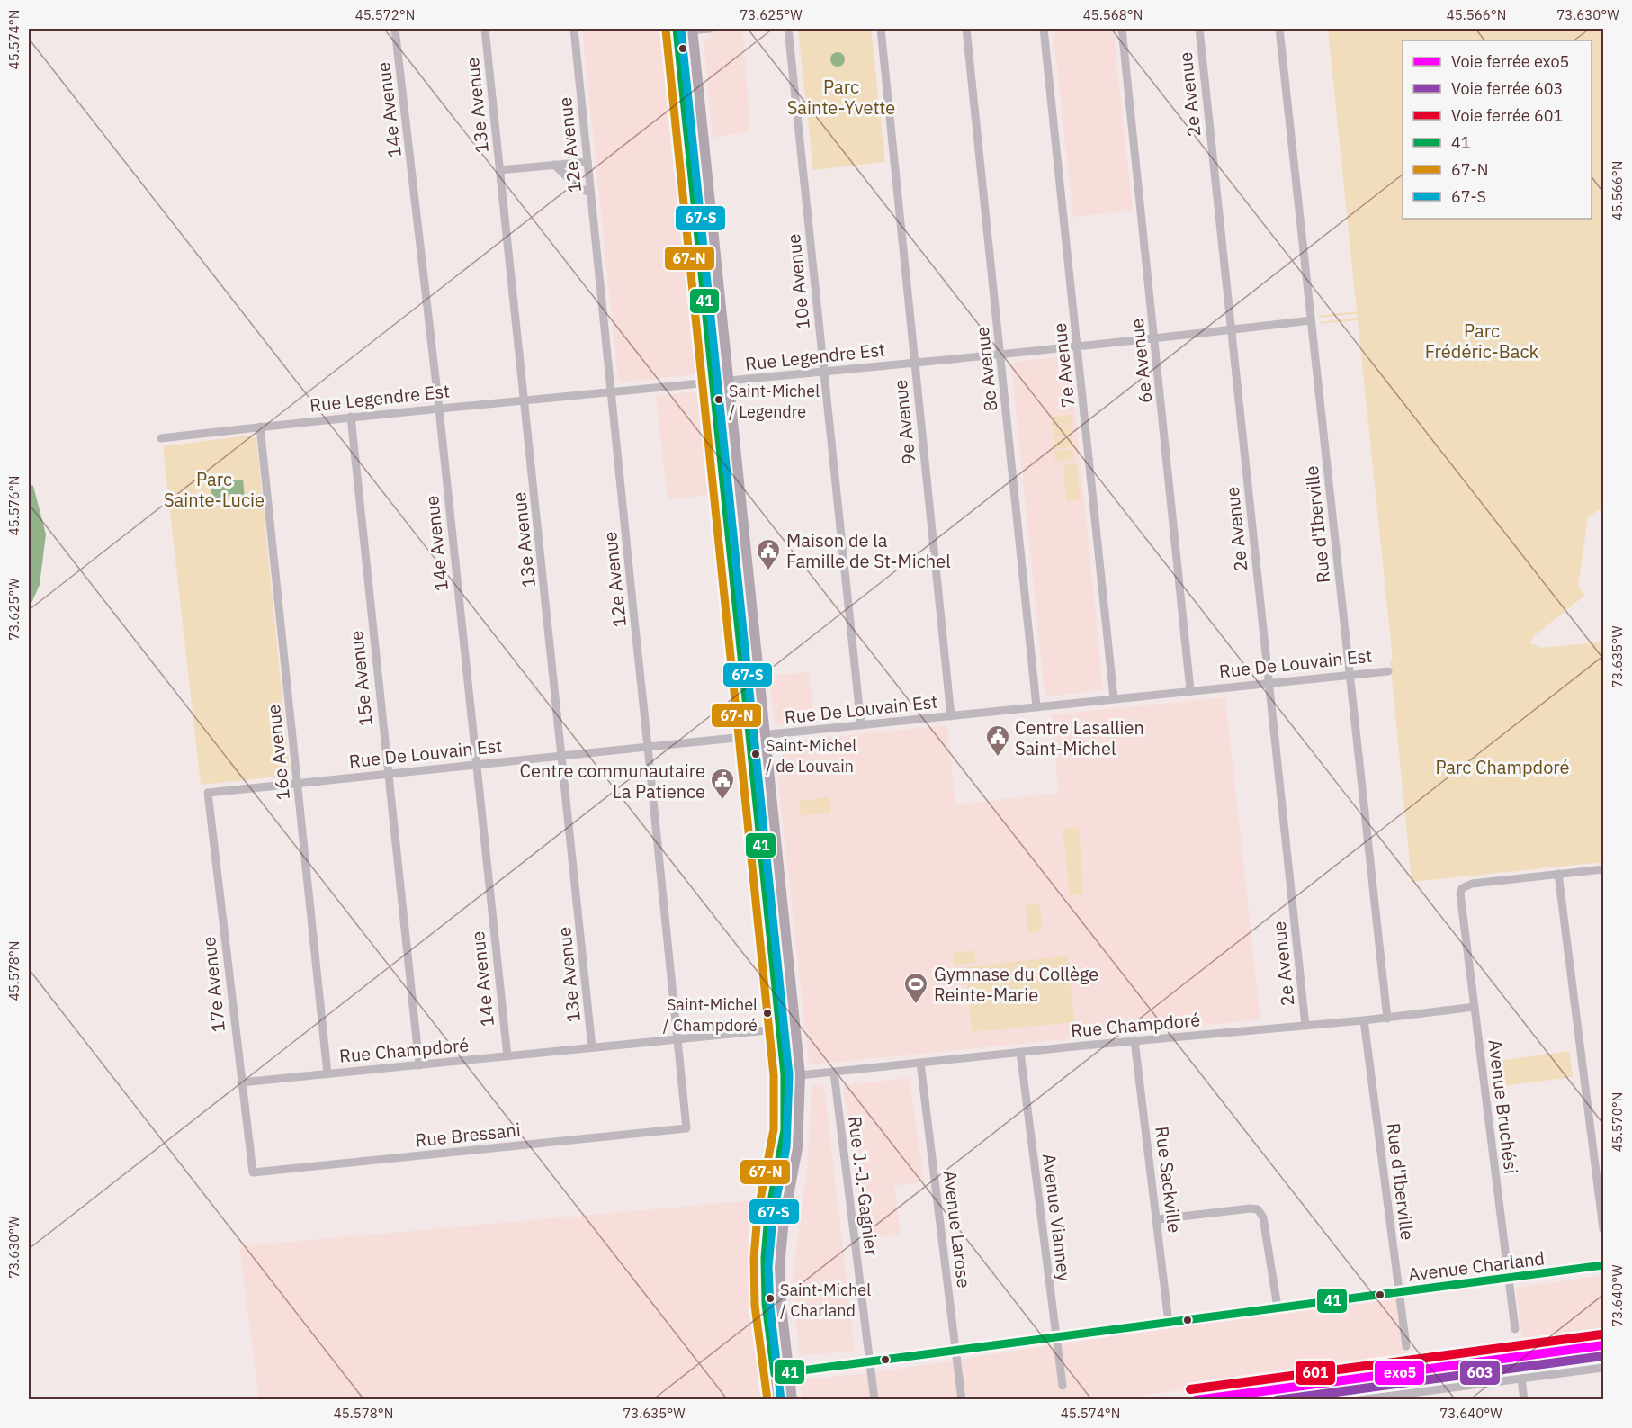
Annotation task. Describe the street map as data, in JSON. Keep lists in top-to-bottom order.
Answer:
{
  "streets": {
    "street": [
      "2e Avenue",
      "13e Avenue",
      "14e Avenue",
      "12e Avenue",
      "10e Avenue",
      "Rue Legendre Est",
      "6e Avenue",
      "7e Avenue",
      "8e Avenue",
      "9e Avenue",
      "Rue d'Iberville",
      "Rue De Louvain Est",
      "15e Avenue",
      "16e Avenue",
      "17e Avenue",
      "Rue Champdoré",
      "Avenue Bruchési",
      "Rue Bressani",
      "Rue Sackville",
      "Rue J.-J.-Gagnier",
      "Avenue Vianney",
      "Avenue Larose",
      "Avenue Charland"
    ]
  },
  "crossings": [
    ["2e Avenue", "Rue Legendre Est"],
    ["2e Avenue", "Rue De Louvain Est"],
    ["2e Avenue", "Rue Champdoré"],
    ["13e Avenue", "Rue Legendre Est"],
    ["13e Avenue", "Rue De Louvain Est"],
    ["13e Avenue", "Rue Champdoré"],
    ["14e Avenue", "Rue Legendre Est"],
    ["14e Avenue", "Rue De Louvain Est"],
    ["14e Avenue", "Rue Champdoré"],
    ["12e Avenue", "Rue Legendre Est"],
    ["12e Avenue", "Rue De Louvain Est"],
    ["12e Avenue", "Rue Champdoré"],
    ["12e Avenue", "Rue Bressani"],
    ["10e Avenue", "Rue Legendre Est"],
    ["10e Avenue", "Rue De Louvain Est"],
    ["Rue Legendre Est", "6e Avenue"],
    ["Rue Legendre Est", "7e Avenue"],
    ["Rue Legendre Est", "8e Avenue"],
    ["Rue Legendre Est", "9e Avenue"],
    ["Rue Legendre Est", "Rue d'Iberville"],
    ["Rue Legendre Est", "15e Avenue"],
    ["Rue Legendre Est", "16e Avenue"],
    ["6e Avenue", "Rue De Louvain Est"],
    ["7e Avenue", "Rue De Louvain Est"],
    ["8e Avenue", "Rue De Louvain Est"],
    ["9e Avenue", "Rue De Louvain Est"],
    ["Rue d'Iberville", "Rue De Louvain Est"],
    ["Rue d'Iberville", "Rue Champdoré"],
    ["Rue d'Iberville", "Avenue Charland"],
    ["Rue De Louvain Est", "15e Avenue"],
    ["Rue De Louvain Est", "16e Avenue"],
    ["Rue De Louvain Est", "17e Avenue"],
    ["15e Avenue", "Rue Champdoré"],
    ["16e Avenue", "Rue Champdoré"],
    ["17e Avenue", "Rue Champdoré"],
    ["17e Avenue", "Rue Bressani"],
    ["Rue Champdoré", "Avenue Bruchési"],
    ["Rue Champdoré", "Rue Sackville"],
    ["Rue Champdoré", "Rue J.-J.-Gagnier"],
    ["Rue Champdoré", "Avenue Vianney"],
    ["Rue Champdoré", "Avenue Larose"],
    ["Avenue Bruchési", "Avenue Charland"],
    ["Rue Sackville", "Avenue Charland"],
    ["Rue J.-J.-Gagnier", "Avenue Charland"],
    ["Avenue Vianney", "Avenue Charland"],
    ["Avenue Larose", "Avenue Charland"]
  ],
  "parks": [
    "Parc Sainte-Yvette",
    "Parc Frédéric-Back",
    "Parc Sainte-Lucie",
    "Parc Champdoré"
  ],
  "places": {
    "other": [
      "Saint-Michel / Legendre",
      "Saint-Michel / de Louvain",
      "Saint-Michel / Champdoré",
      "Saint-Michel / Charland"
    ],
    "public building": ["Maison de la Famille de St-Michel", "Centre Lasallien Saint-Michel", "Centre communautaire La Patience"],
    "sports": ["Gymnase du Collège Reinte-Marie"]
  },
  "lines": [
    "transit line 41",
    "transit line 67-N",
    "transit line 67-S",
    "rail line 601",
    "rail line exo5",
    "rail line 603"
  ],
  "legend": [
    "Voie ferrée exo5",
    "Voie ferrée 603",
    "Voie ferrée 601",
    "41",
    "67-N",
    "67-S"
  ],
  "coordinates": [
    "45.572°N",
    "73.625°W",
    "45.568°N",
    "45.566°N",
    "73.630°W",
    "45.574°N",
    "45.576°N",
    "73.635°W",
    "45.578°N",
    "45.570°N",
    "73.640°W"
  ]
}
